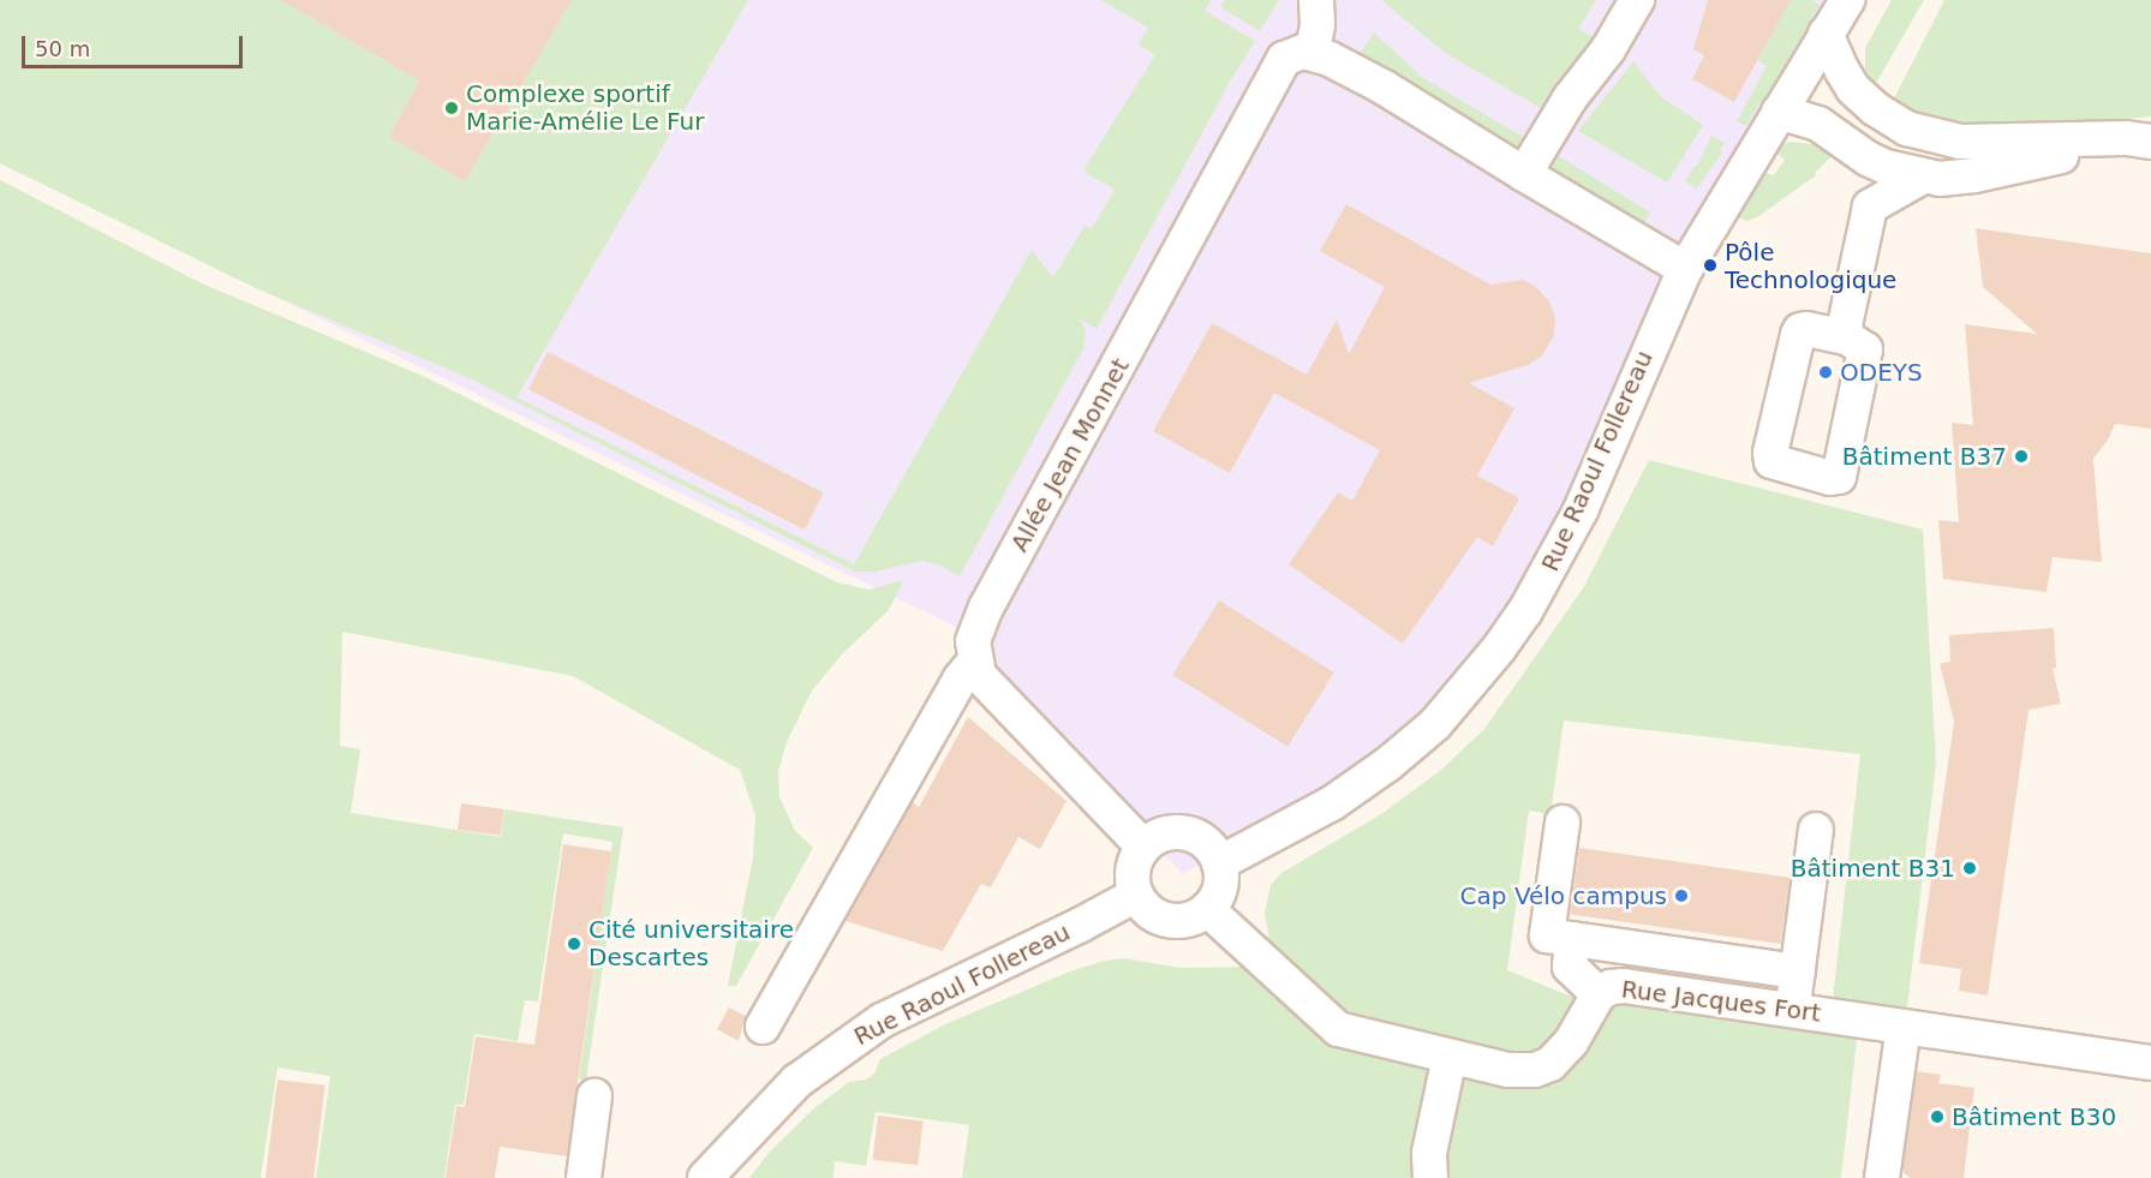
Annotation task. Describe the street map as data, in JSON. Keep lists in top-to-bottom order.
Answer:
{
  "streets": {
    "street": ["Allée Jean Monnet", "Rue Raoul Follereau", "Rue Jacques Fort"]
  },
  "crossings": [
    ["Rue Raoul Follereau", "Rue Jacques Fort"]
  ],
  "places": [
    "Complexe sportif Marie-Amélie Le Fur",
    "Pôle Technologique",
    "ODEYS",
    "Bâtiment B37",
    "Bâtiment B31",
    "Cap Vélo campus",
    "Cité universitaire Descartes",
    "Bâtiment B30"
  ],
  "scale_bar": "50 m"
}
